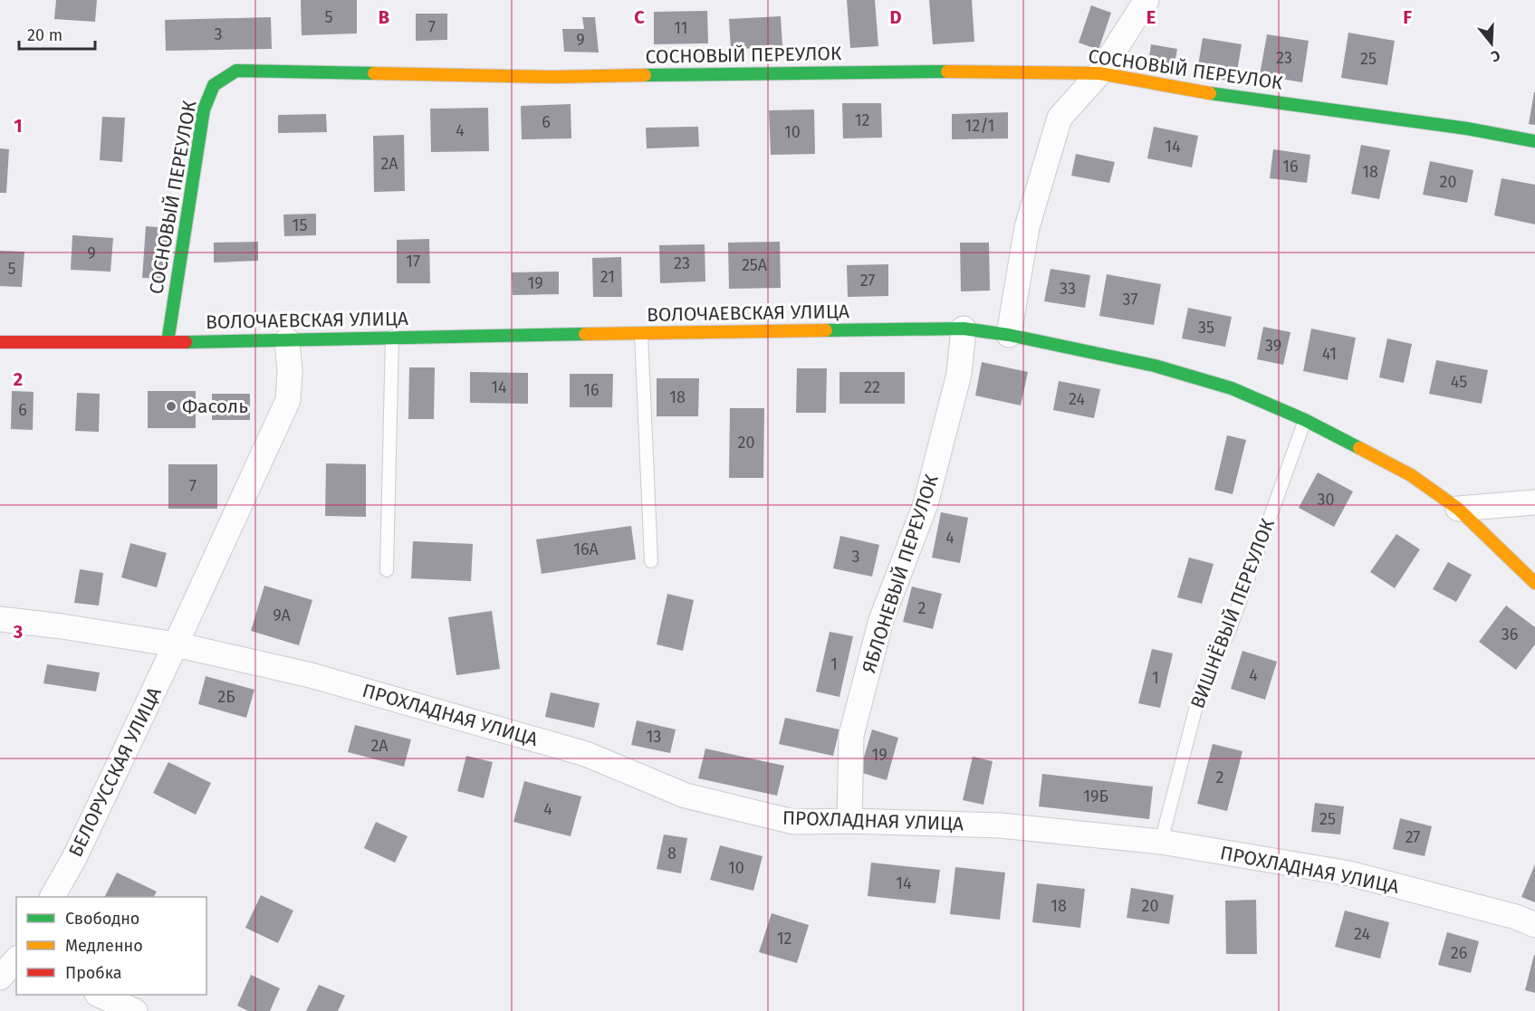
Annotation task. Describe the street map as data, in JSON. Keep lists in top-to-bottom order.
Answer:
{
  "streets": {
    "street": [
      "СОСНОВЫЙ ПЕРЕУЛОК",
      "ВОЛОЧАЕВСКАЯ УЛИЦА",
      "ЯБЛОНЕВЫЙ ПЕРЕУЛОК",
      "ПРОХЛАДНАЯ УЛИЦА",
      "БЕЛОРУССКАЯ УЛИЦА"
    ],
    "lane": ["ВИШНЁВЫЙ ПЕРЕУЛОК"]
  },
  "crossings": [
    ["СОСНОВЫЙ ПЕРЕУЛОК", "ВОЛОЧАЕВСКАЯ УЛИЦА"],
    ["ВОЛОЧАЕВСКАЯ УЛИЦА", "ЯБЛОНЕВЫЙ ПЕРЕУЛОК"],
    ["ВОЛОЧАЕВСКАЯ УЛИЦА", "ВИШНЁВЫЙ ПЕРЕУЛОК"],
    ["ВОЛОЧАЕВСКАЯ УЛИЦА", "БЕЛОРУССКАЯ УЛИЦА"],
    ["ЯБЛОНЕВЫЙ ПЕРЕУЛОК", "ПРОХЛАДНАЯ УЛИЦА"],
    ["ВИШНЁВЫЙ ПЕРЕУЛОК", "ПРОХЛАДНАЯ УЛИЦА"],
    ["ПРОХЛАДНАЯ УЛИЦА", "БЕЛОРУССКАЯ УЛИЦА"]
  ],
  "places": ["Фасоль"],
  "house_numbers": [
    "5",
    "7",
    "11",
    "3",
    "9",
    "23",
    "25",
    "12",
    "6",
    "12/1",
    "4",
    "10",
    "14",
    "2А",
    "16",
    "18",
    "20",
    "15",
    "9",
    "17",
    "23",
    "25А",
    "5",
    "21",
    "27",
    "19",
    "33",
    "37",
    "35",
    "39",
    "41",
    "45",
    "14",
    "22",
    "16",
    "18",
    "24",
    "6",
    "20",
    "7",
    "30",
    "4",
    "16А",
    "3",
    "2",
    "9А",
    "36",
    "1",
    "4",
    "1",
    "2Б",
    "13",
    "2А",
    "19",
    "2",
    "19Б",
    "4",
    "25",
    "27",
    "8",
    "10",
    "14",
    "18",
    "20",
    "24",
    "12",
    "26"
  ],
  "legend": ["Свободно", "Медленно", "Пробка"],
  "scale_bar": "20 m",
  "north": "bottom",
  "grid": {
    "columns": [
      "B",
      "C",
      "D",
      "E",
      "F"
    ],
    "rows": ["1", "2", "3"]
  }
}
